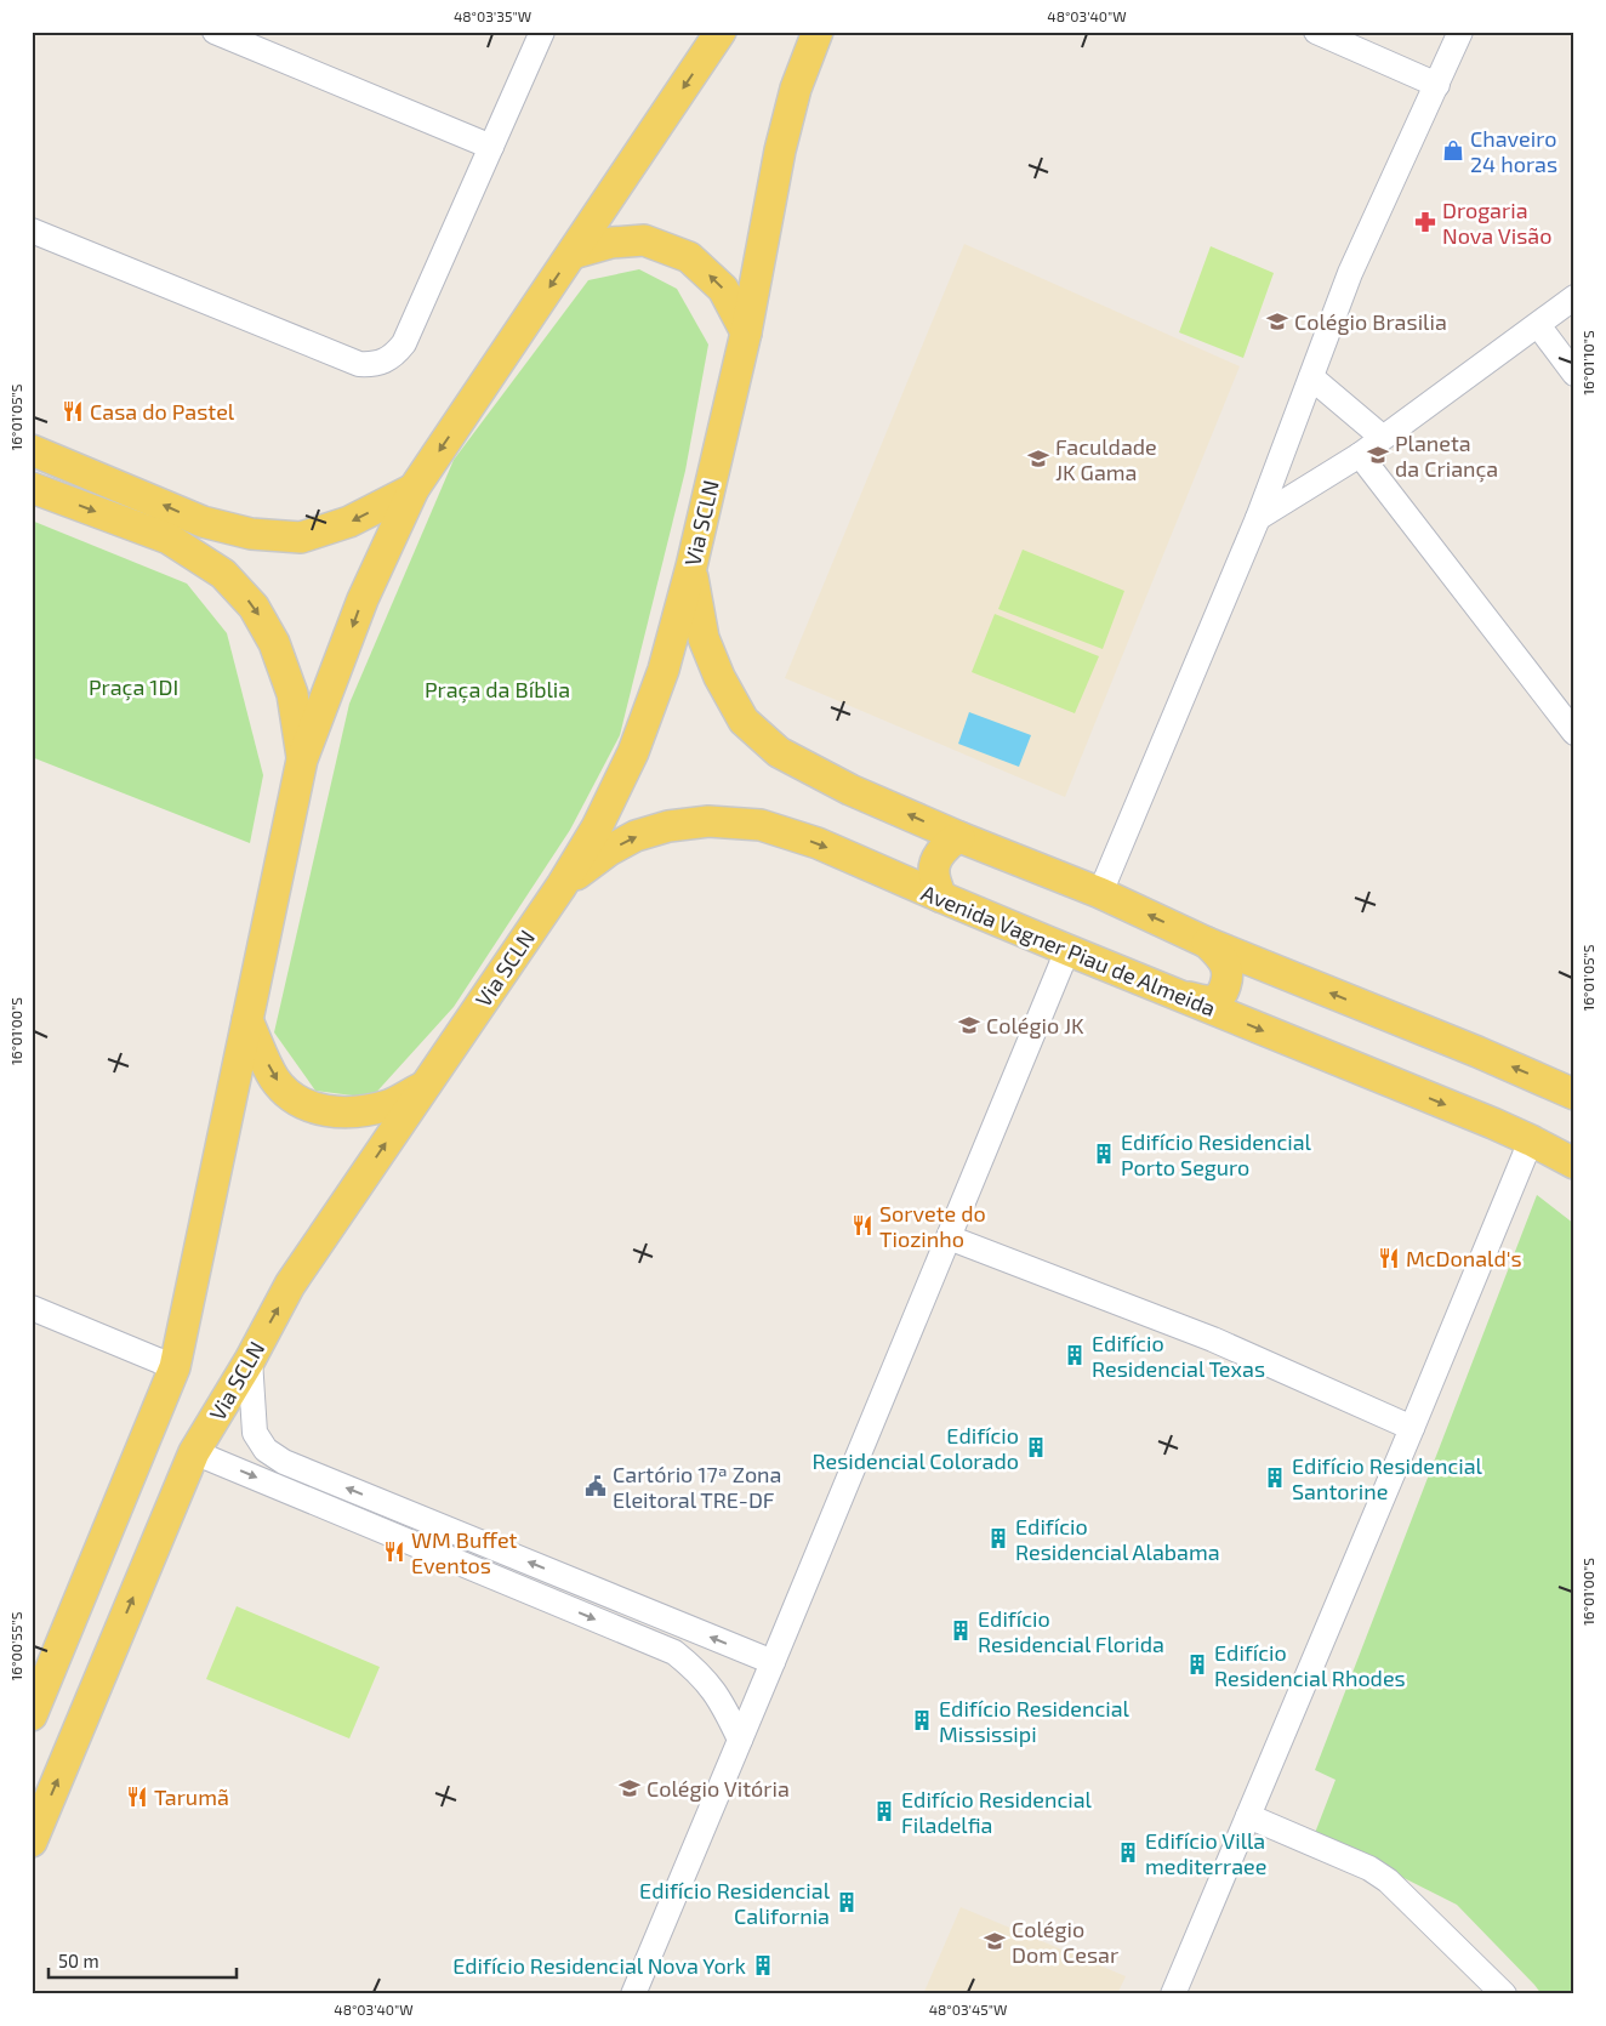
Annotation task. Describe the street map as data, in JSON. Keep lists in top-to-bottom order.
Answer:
{
  "streets": {
    "main road": ["Via SCLN", "Avenida Vagner Piau de Almeida"]
  },
  "crossings": [
    ["Via SCLN", "Avenida Vagner Piau de Almeida"]
  ],
  "parks": ["Praça 1DI", "Praça da Bíblia"],
  "places": {
    "shop": ["Chaveiro 24 horas"],
    "pharmacy": ["Drogaria Nova Visão"],
    "school or university": [
      "Colégio Brasilia",
      "Planeta da Criança",
      "Faculdade JK Gama",
      "Colégio JK",
      "Colégio Vitória",
      "Colégio Dom Cesar"
    ],
    "restaurant": [
      "Casa do Pastel",
      "Sorvete do Tiozinho",
      "McDonald's",
      "WM Buffet Eventos",
      "Tarumã"
    ],
    "building": [
      "Edifício Residencial Porto Seguro",
      "Edifício Residencial Texas",
      "Edifício Residencial Colorado",
      "Edifício Residencial Santorine",
      "Edifício Residencial Alabama",
      "Edifício Residencial Florida",
      "Edifício Residencial Rhodes",
      "Edifício Residencial Mississipi",
      "Edifício Residencial Filadelfia",
      "Edifício Villa mediterraee",
      "Edifício Residencial California",
      "Edifício Residencial Nova York"
    ],
    "public building": ["Cartório 17ª Zona Eleitoral TRE-DF"]
  },
  "scale_bar": "50 m",
  "coordinates": [
    "48°03'35\"W",
    "48°03'40\"W",
    "16°01'10\"S",
    "16°01'05\"S",
    "16°01'00\"S",
    "16°00'55\"S",
    "48°03'45\"W"
  ]
}
